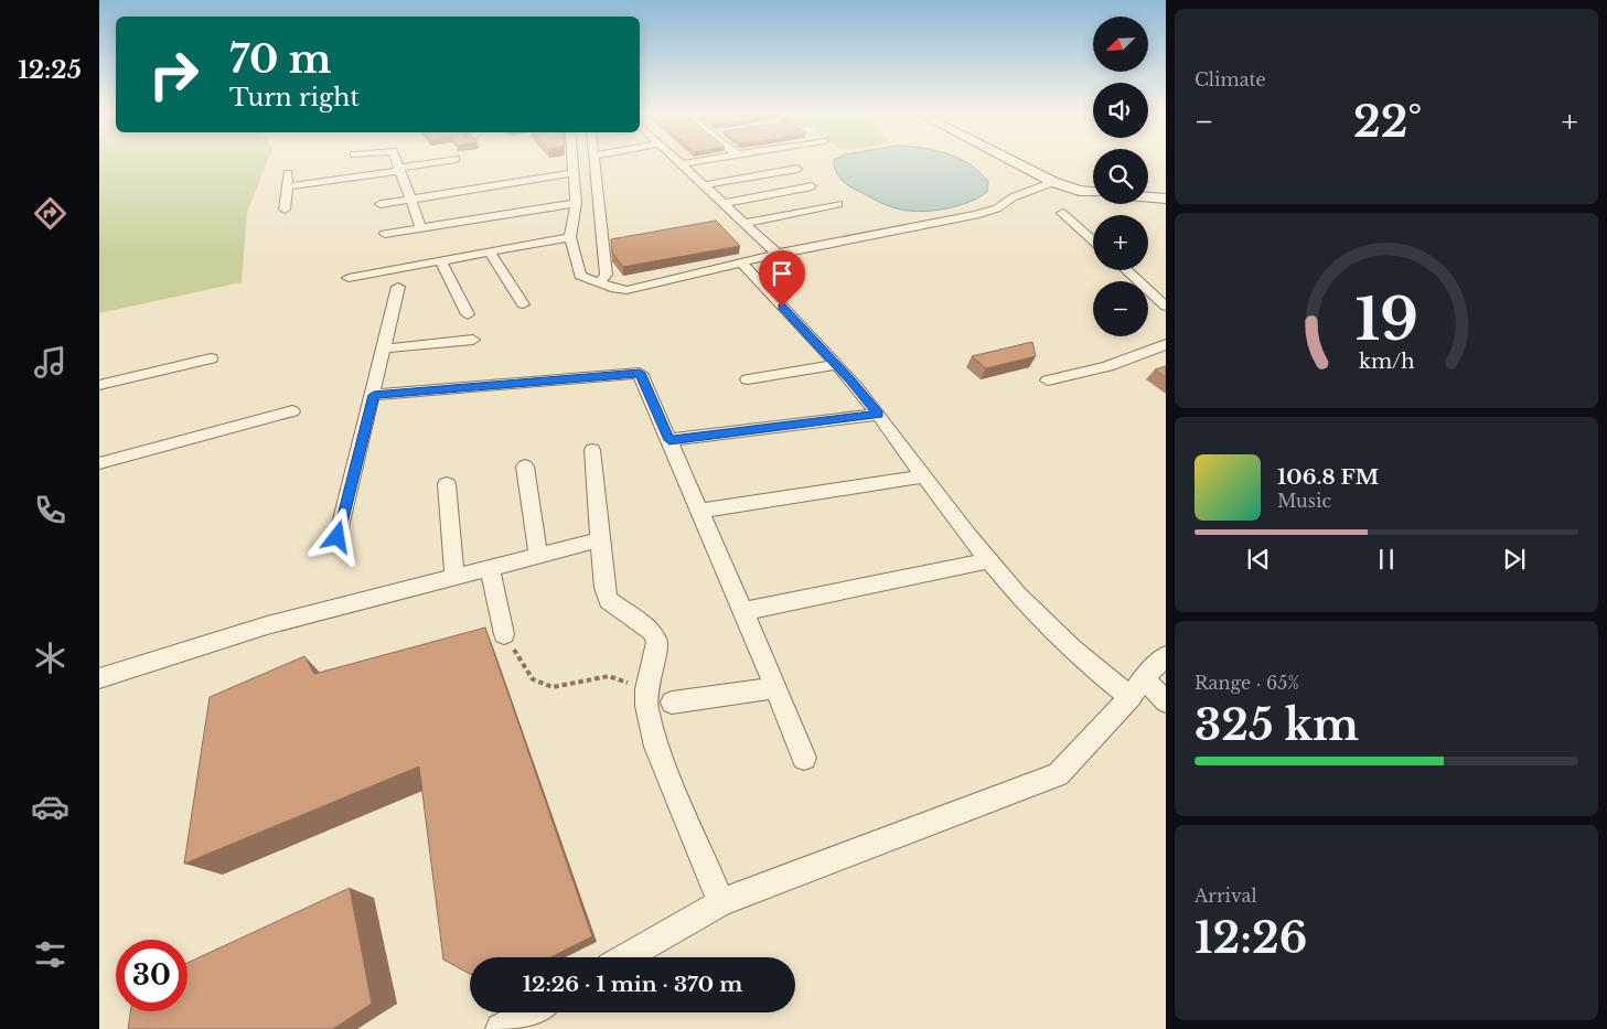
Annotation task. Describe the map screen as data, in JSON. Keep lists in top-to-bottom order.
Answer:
{
  "north": "bottom left",
  "page": {
    "tabs": "12:25",
    "tile": [
      "Climate",
      ["Range · 65%", "325 km"],
      ["Arrival", "12:26"]
    ],
    "map_buttons": ["+", "−"],
    "turn": ["70 m", "Turn right"],
    "heat": ["−", "22°", "+"],
    "song": ["106.8 FM", "Music"],
    "limit": "30",
    "trip": "12:26 · 1 min · 370 m",
    "gauge": ["19", "km/h"]
  }
}
